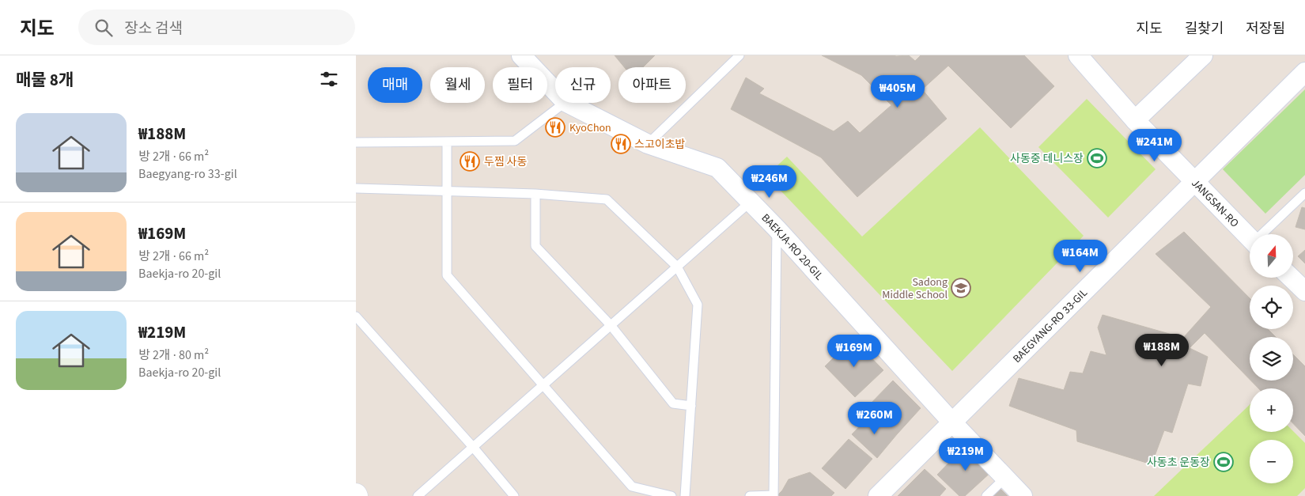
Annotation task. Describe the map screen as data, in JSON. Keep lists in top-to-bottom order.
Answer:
{
  "streets": {
    "street": ["JANGSAN-RO", "BAEKJA-RO 20-GIL", "BAEGYANG-RO 33-GIL"]
  },
  "crossings": [
    ["JANGSAN-RO", "BAEGYANG-RO 33-GIL"],
    ["BAEKJA-RO 20-GIL", "BAEGYANG-RO 33-GIL"]
  ],
  "places": {
    "restaurant": ["KyoChon", "스고이초밥", "두찜 사동"],
    "sports": ["사동중 테니스장", "사동초 운동장"],
    "school or university": ["Sadong Middle School"]
  },
  "north": "top",
  "page": {
    "header": "지도",
    "search": "장소 검색",
    "nav": ["지도", "길찾기", "저장됨"],
    "heading": "매물 8개",
    "chip": [
      "매매",
      "월세",
      "필터",
      "신규",
      "아파트"
    ],
    "price": [
      "₩405M",
      "₩241M",
      "₩246M",
      "₩164M",
      "₩188M",
      "₩169M",
      "₩260M",
      "₩219M"
    ],
    "list": [
      {
        "name": "₩188M",
        "note": "방 2개 · 66 m² · Baegyang-ro 33-gil"
      },
      {
        "name": "₩169M",
        "note": "방 2개 · 66 m² · Baekja-ro 20-gil"
      },
      {
        "name": "₩219M",
        "note": "방 2개 · 80 m² · Baekja-ro 20-gil"
      }
    ],
    "map_buttons": ["+", "−"]
  }
}
